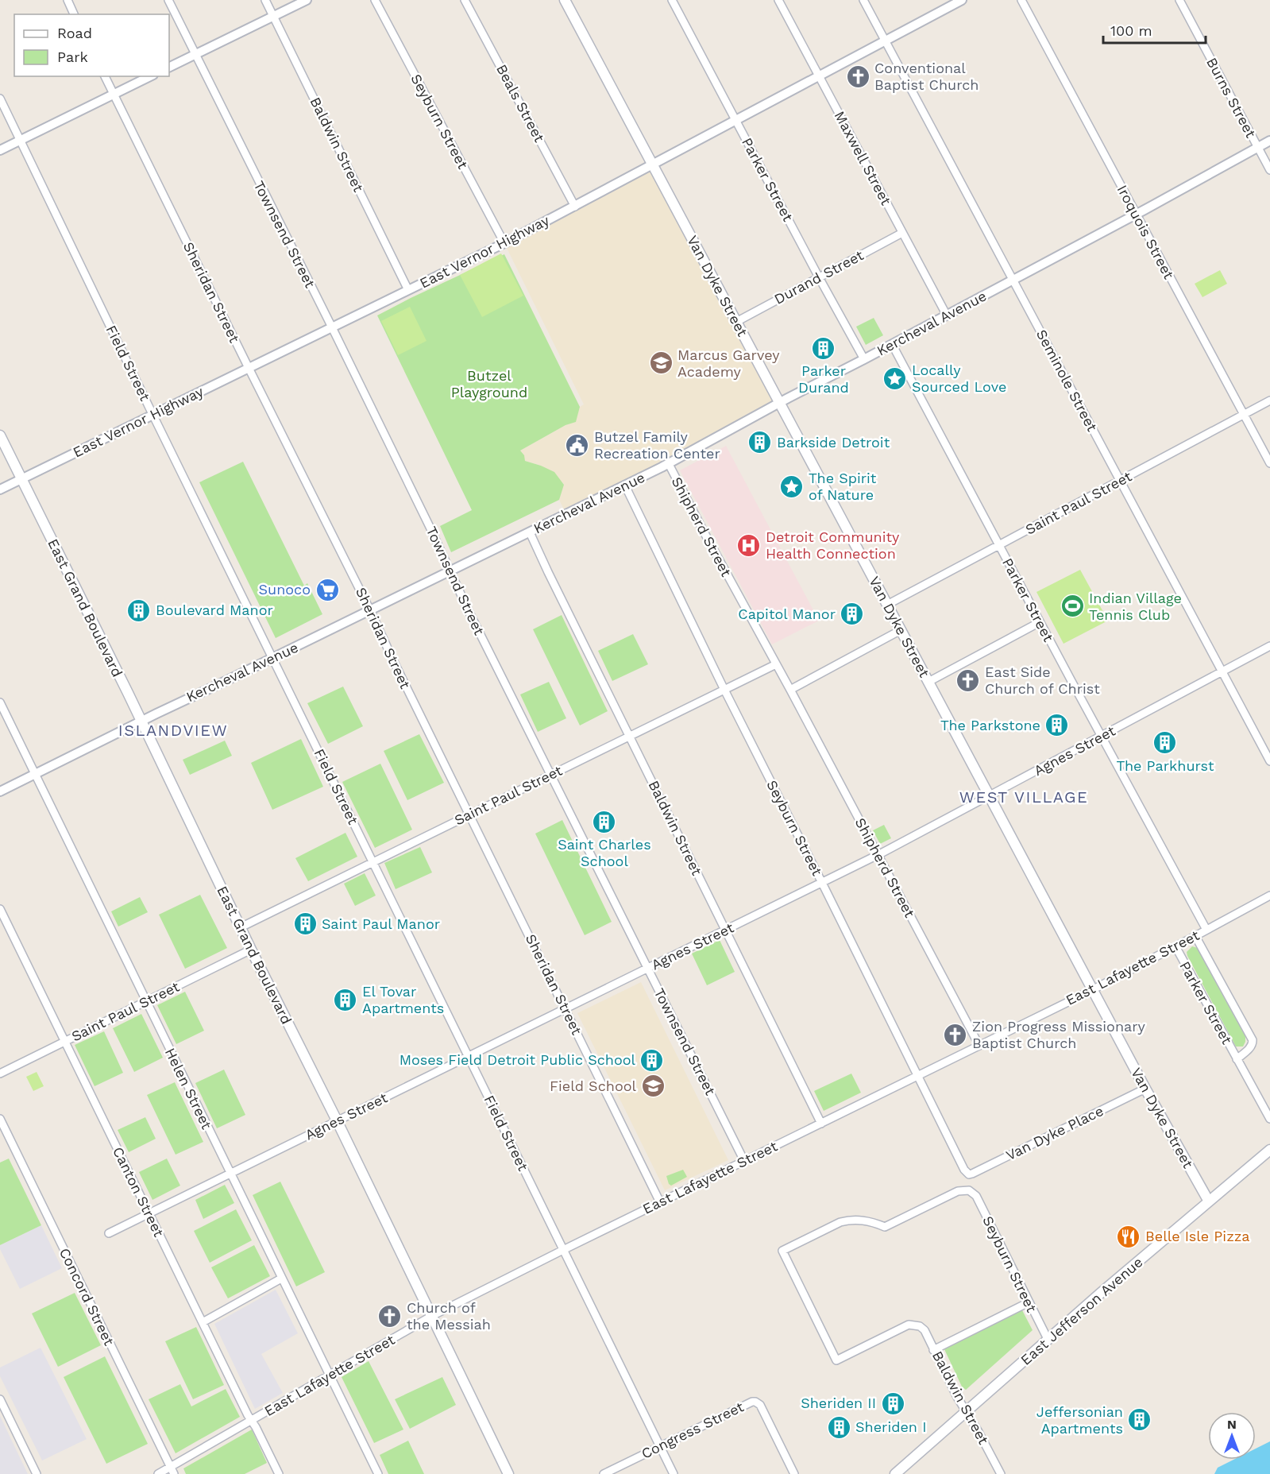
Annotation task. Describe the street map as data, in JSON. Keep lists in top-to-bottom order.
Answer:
{
  "streets": {
    "main road": ["Van Dyke Street", "East Grand Boulevard", "East Jefferson Avenue"],
    "street": [
      "Burns Street",
      "Beals Street",
      "Seyburn Street",
      "Baldwin Street",
      "Maxwell Street",
      "Parker Street",
      "Iroquois Street",
      "Townsend Street",
      "East Vernor Highway",
      "Durand Street",
      "Sheridan Street",
      "Kercheval Avenue",
      "Field Street",
      "Seminole Street",
      "Saint Paul Street",
      "Shipherd Street",
      "Agnes Street",
      "East Lafayette Street",
      "Helen Street",
      "Van Dyke Place",
      "Canton Street",
      "Concord Street",
      "Congress Street"
    ]
  },
  "crossings": [
    ["Burns Street", "Kercheval Avenue"],
    ["Beals Street", "East Vernor Highway"],
    ["Seyburn Street", "Baldwin Street"],
    ["Seyburn Street", "East Vernor Highway"],
    ["Seyburn Street", "Kercheval Avenue"],
    ["Seyburn Street", "Saint Paul Street"],
    ["Seyburn Street", "Agnes Street"],
    ["Seyburn Street", "East Lafayette Street"],
    ["Seyburn Street", "Van Dyke Place"],
    ["Seyburn Street", "East Jefferson Avenue"],
    ["Baldwin Street", "East Vernor Highway"],
    ["Baldwin Street", "Kercheval Avenue"],
    ["Baldwin Street", "Saint Paul Street"],
    ["Baldwin Street", "Agnes Street"],
    ["Baldwin Street", "East Lafayette Street"],
    ["Baldwin Street", "East Jefferson Avenue"],
    ["Maxwell Street", "East Vernor Highway"],
    ["Maxwell Street", "Durand Street"],
    ["Maxwell Street", "Kercheval Avenue"],
    ["Parker Street", "East Vernor Highway"],
    ["Parker Street", "Durand Street"],
    ["Parker Street", "Kercheval Avenue"],
    ["Parker Street", "Saint Paul Street"],
    ["Parker Street", "Agnes Street"],
    ["Parker Street", "East Lafayette Street"],
    ["Iroquois Street", "Kercheval Avenue"],
    ["Iroquois Street", "Saint Paul Street"],
    ["Townsend Street", "East Vernor Highway"],
    ["Townsend Street", "Kercheval Avenue"],
    ["Townsend Street", "Saint Paul Street"],
    ["Townsend Street", "Agnes Street"],
    ["Townsend Street", "East Lafayette Street"],
    ["East Vernor Highway", "Van Dyke Street"],
    ["East Vernor Highway", "Sheridan Street"],
    ["East Vernor Highway", "Field Street"],
    ["East Vernor Highway", "Seminole Street"],
    ["East Vernor Highway", "East Grand Boulevard"],
    ["Durand Street", "Van Dyke Street"],
    ["Van Dyke Street", "Kercheval Avenue"],
    ["Van Dyke Street", "Saint Paul Street"],
    ["Van Dyke Street", "Agnes Street"],
    ["Van Dyke Street", "East Lafayette Street"],
    ["Van Dyke Street", "Van Dyke Place"],
    ["Van Dyke Street", "East Jefferson Avenue"],
    ["Sheridan Street", "Kercheval Avenue"],
    ["Sheridan Street", "Saint Paul Street"],
    ["Sheridan Street", "Agnes Street"],
    ["Sheridan Street", "East Lafayette Street"],
    ["Kercheval Avenue", "Field Street"],
    ["Kercheval Avenue", "Seminole Street"],
    ["Kercheval Avenue", "Shipherd Street"],
    ["Kercheval Avenue", "East Grand Boulevard"],
    ["Kercheval Avenue", "Helen Street"],
    ["Field Street", "Saint Paul Street"],
    ["Field Street", "Agnes Street"],
    ["Field Street", "East Lafayette Street"],
    ["Field Street", "Congress Street"],
    ["Seminole Street", "Saint Paul Street"],
    ["Seminole Street", "Agnes Street"],
    ["Saint Paul Street", "Shipherd Street"],
    ["Saint Paul Street", "East Grand Boulevard"],
    ["Saint Paul Street", "Helen Street"],
    ["Saint Paul Street", "Canton Street"],
    ["Shipherd Street", "Agnes Street"],
    ["Shipherd Street", "East Lafayette Street"],
    ["East Grand Boulevard", "Agnes Street"],
    ["East Grand Boulevard", "East Lafayette Street"],
    ["Agnes Street", "Helen Street"],
    ["Agnes Street", "Canton Street"],
    ["East Lafayette Street", "Helen Street"],
    ["East Lafayette Street", "Canton Street"],
    ["East Lafayette Street", "Concord Street"]
  ],
  "districts": ["ISLANDVIEW", "WEST VILLAGE"],
  "parks": ["Butzel Playground"],
  "places": {
    "church": [
      "Conventional Baptist Church",
      "East Side Church of Christ",
      "Zion Progress Missionary Baptist Church",
      "Church of the Messiah"
    ],
    "building": [
      "Parker Durand",
      "Barkside Detroit",
      "Boulevard Manor",
      "Capitol Manor",
      "The Parkstone",
      "The Parkhurst",
      "Saint Charles School",
      "Saint Paul Manor",
      "El Tovar Apartments",
      "Moses Field Detroit Public School",
      "Sheriden II",
      "Jeffersonian Apartments",
      "Sheriden I"
    ],
    "school or university": ["Marcus Garvey Academy", "Field School"],
    "place": ["Locally Sourced Love", "The Spirit of Nature"],
    "public building": ["Butzel Family Recreation Center"],
    "hospital": ["Detroit Community Health Connection"],
    "supermarket": ["Sunoco"],
    "sports": ["Indian Village Tennis Club"],
    "restaurant": ["Belle Isle Pizza"]
  },
  "legend": ["Road", "Park"],
  "scale_bar": "100 m",
  "north": "top"
}
